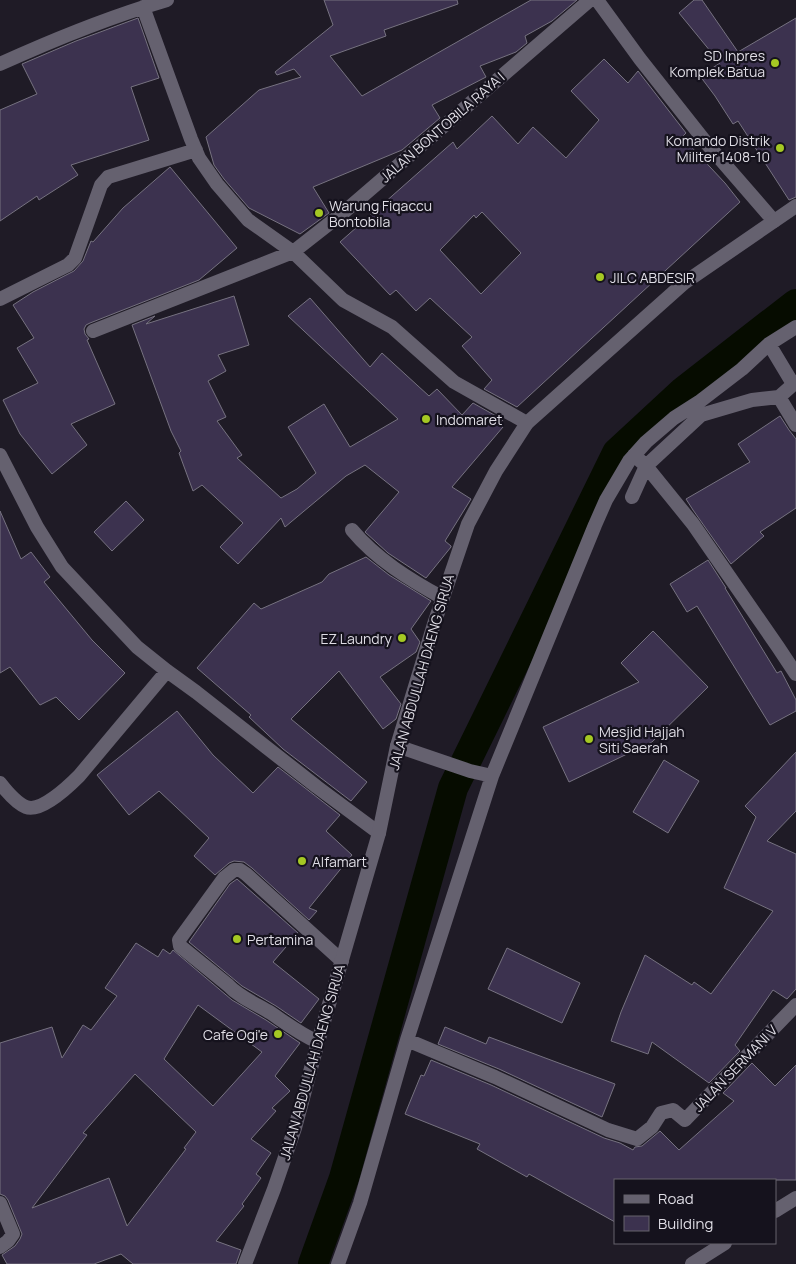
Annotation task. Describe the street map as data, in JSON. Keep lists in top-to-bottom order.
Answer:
{
  "streets": {
    "street": ["JALAN BONTOBILA RAYA I", "JALAN ABDULLAH DAENG SIRUA", "JALAN SERMANI V"]
  },
  "places": [
    "SD Inpres Komplek Batua",
    "Komando Distrik Militer 1408-10",
    "Warung Fiqaccu Bontobila",
    "JILC ABDESIR",
    "Indomaret",
    "EZ Laundry",
    "Mesjid Hajjah Siti Saerah",
    "Alfamart",
    "Pertamina",
    "Cafe Ogi'e"
  ],
  "legend": ["Road", "Building"]
}
